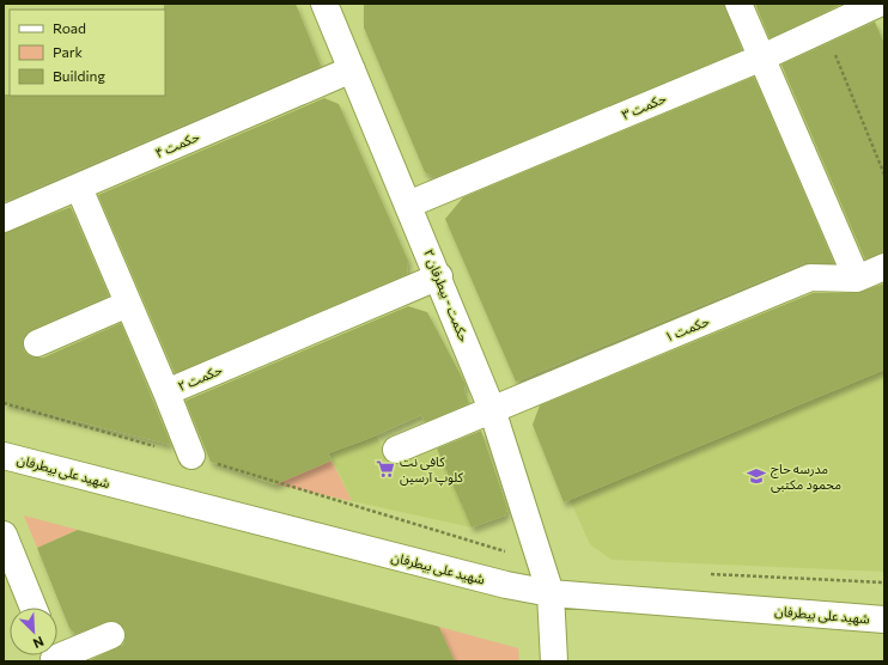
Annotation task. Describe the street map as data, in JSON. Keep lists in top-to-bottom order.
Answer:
{
  "streets": {
    "street": [
      "حکمت ۳",
      "حکمت ۴",
      "حکمت - بیطرفان ۲",
      "حکمت ۱",
      "حکمت ۲",
      "شهید علی بیطرفان"
    ]
  },
  "crossings": [
    ["حکمت ۳", "حکمت - بیطرفان ۲"],
    ["حکمت ۴", "حکمت - بیطرفان ۲"],
    ["حکمت ۴", "حکمت ۲"],
    ["حکمت - بیطرفان ۲", "حکمت ۱"],
    ["حکمت - بیطرفان ۲", "حکمت ۲"],
    ["حکمت - بیطرفان ۲", "شهید علی بیطرفان"]
  ],
  "places": {
    "supermarket": ["کافی نت کلوپ آرسین"],
    "school or university": ["مدرسه حاج محمود مکتبی"]
  },
  "legend": ["Road", "Park", "Building"],
  "north": "bottom right"
}
